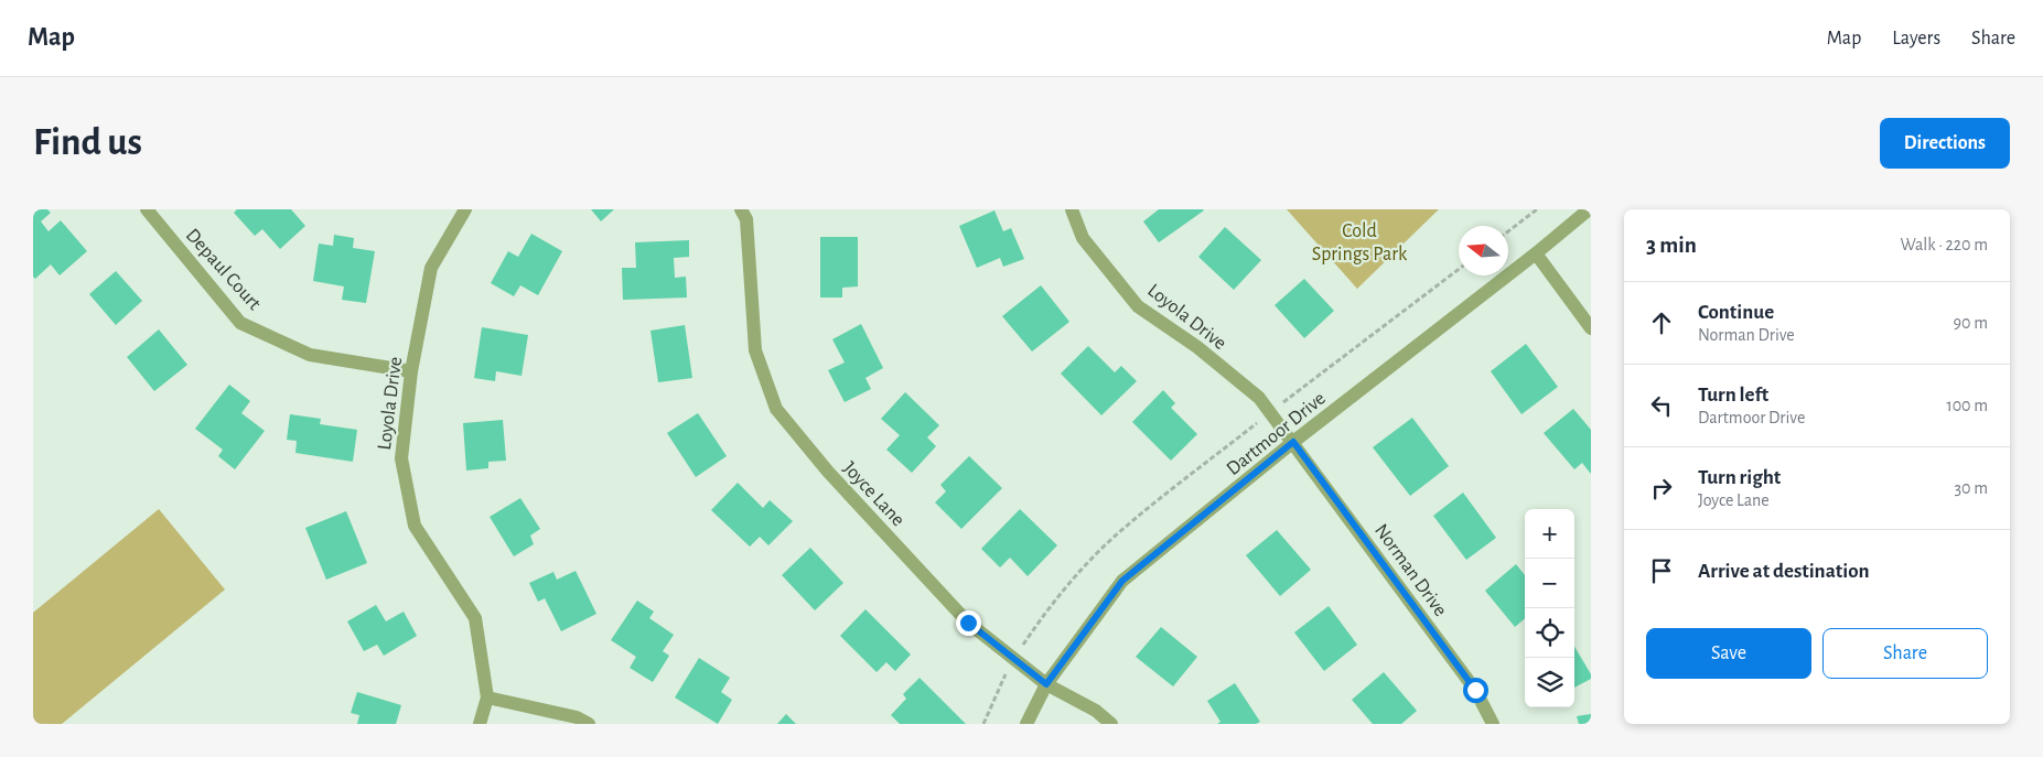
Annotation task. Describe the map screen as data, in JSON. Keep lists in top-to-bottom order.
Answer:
{
  "streets": {
    "street": [
      "Depaul Court",
      "Loyola Drive",
      "Dartmoor Drive",
      "Joyce Lane",
      "Norman Drive"
    ]
  },
  "crossings": [
    ["Depaul Court", "Loyola Drive"],
    ["Loyola Drive", "Dartmoor Drive"],
    ["Loyola Drive", "Norman Drive"],
    ["Dartmoor Drive", "Joyce Lane"],
    ["Dartmoor Drive", "Norman Drive"]
  ],
  "parks": ["Cold Springs Park"],
  "north": "left",
  "page": {
    "header": "Map",
    "nav": ["Map", "Layers", "Share"],
    "buttons": [
      "Directions",
      ["Save", "Share"]
    ],
    "title": "Find us",
    "heading": ["3 min", "Walk · 220 m"],
    "list": [
      ["Continue", "Norman Drive", "90 m"],
      ["Turn left", "Dartmoor Drive", "100 m"],
      ["Turn right", "Joyce Lane", "30 m"],
      "Arrive at destination"
    ],
    "map_buttons": ["+", "−"]
  }
}
